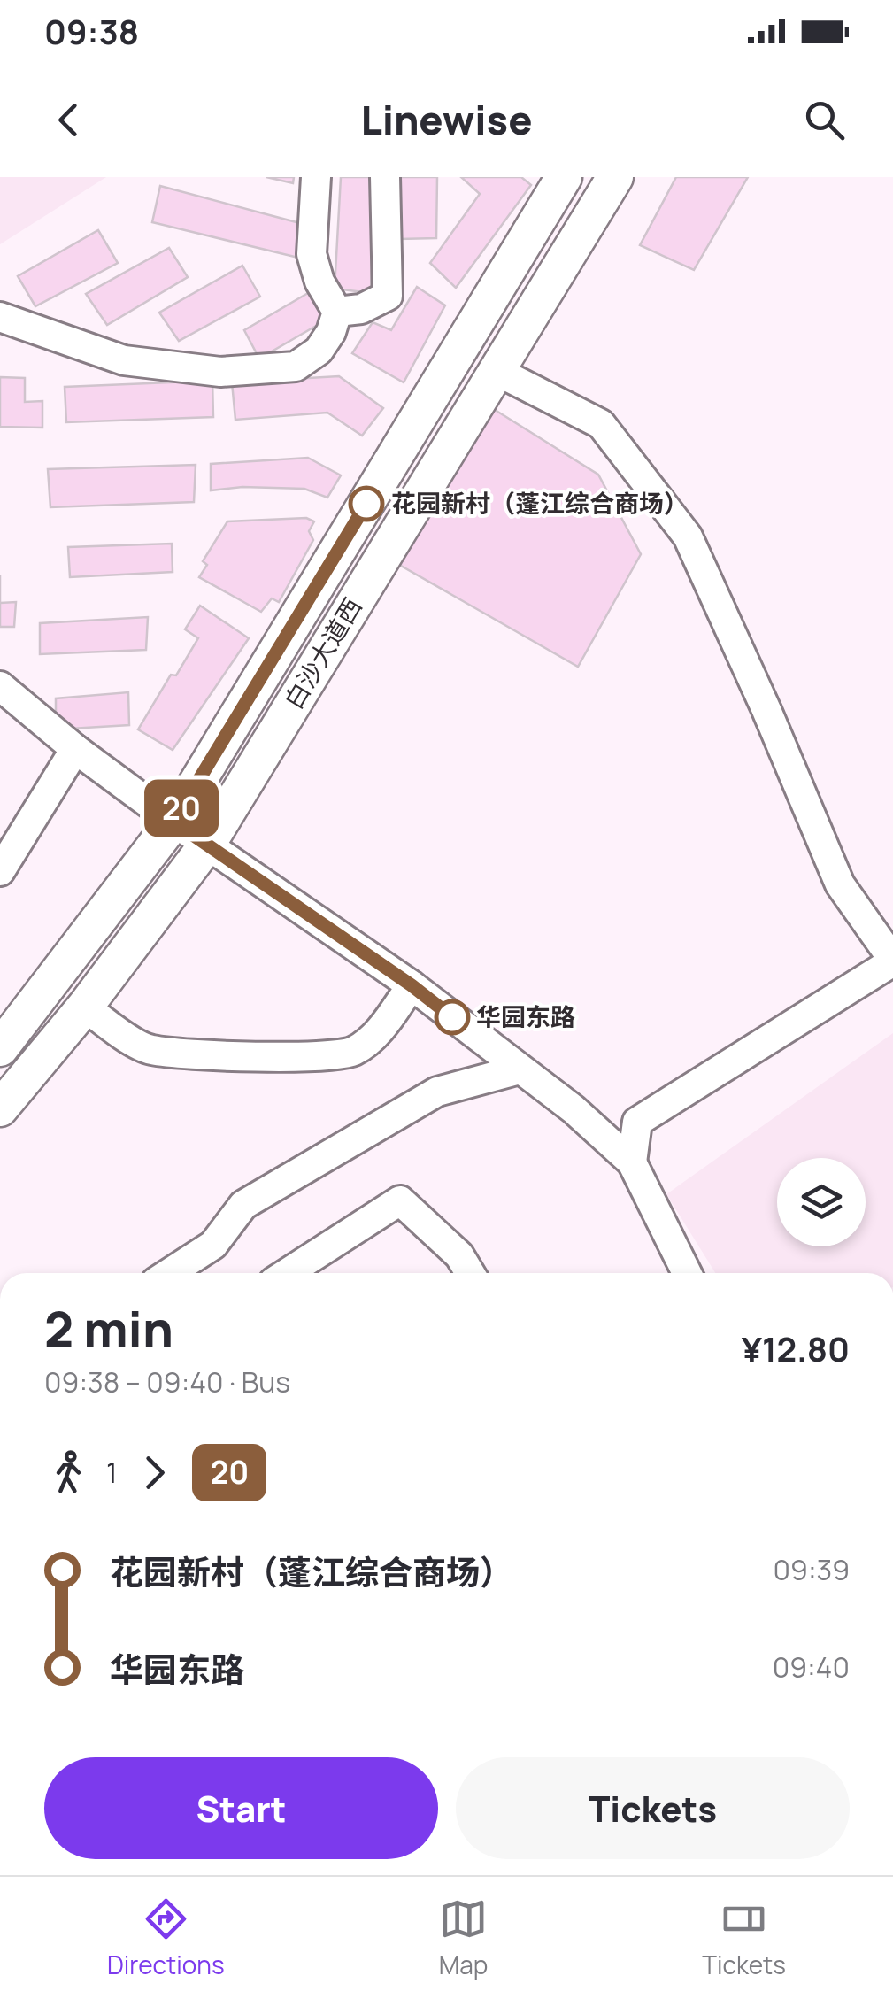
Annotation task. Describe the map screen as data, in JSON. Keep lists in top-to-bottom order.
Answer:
{
  "streets": {
    "main road": ["白沙大道西"]
  },
  "places": ["花园新村（蓬江综合商场）", "华园东路"],
  "lines": ["bus line 20"],
  "page": {
    "status": "09:38",
    "header": "Linewise",
    "on_map": "20",
    "heading": ["2 min", "09:38 – 09:40 · Bus", "¥12.80"],
    "legs": ["1", "20"],
    "list": [
      {
        "name": "花园新村（蓬江综合商场）",
        "value": "09:39"
      },
      {
        "name": "华园东路",
        "value": "09:40"
      }
    ],
    "buttons": ["Start", "Tickets"],
    "tabs": ["Directions", "Map", "Tickets"]
  }
}
